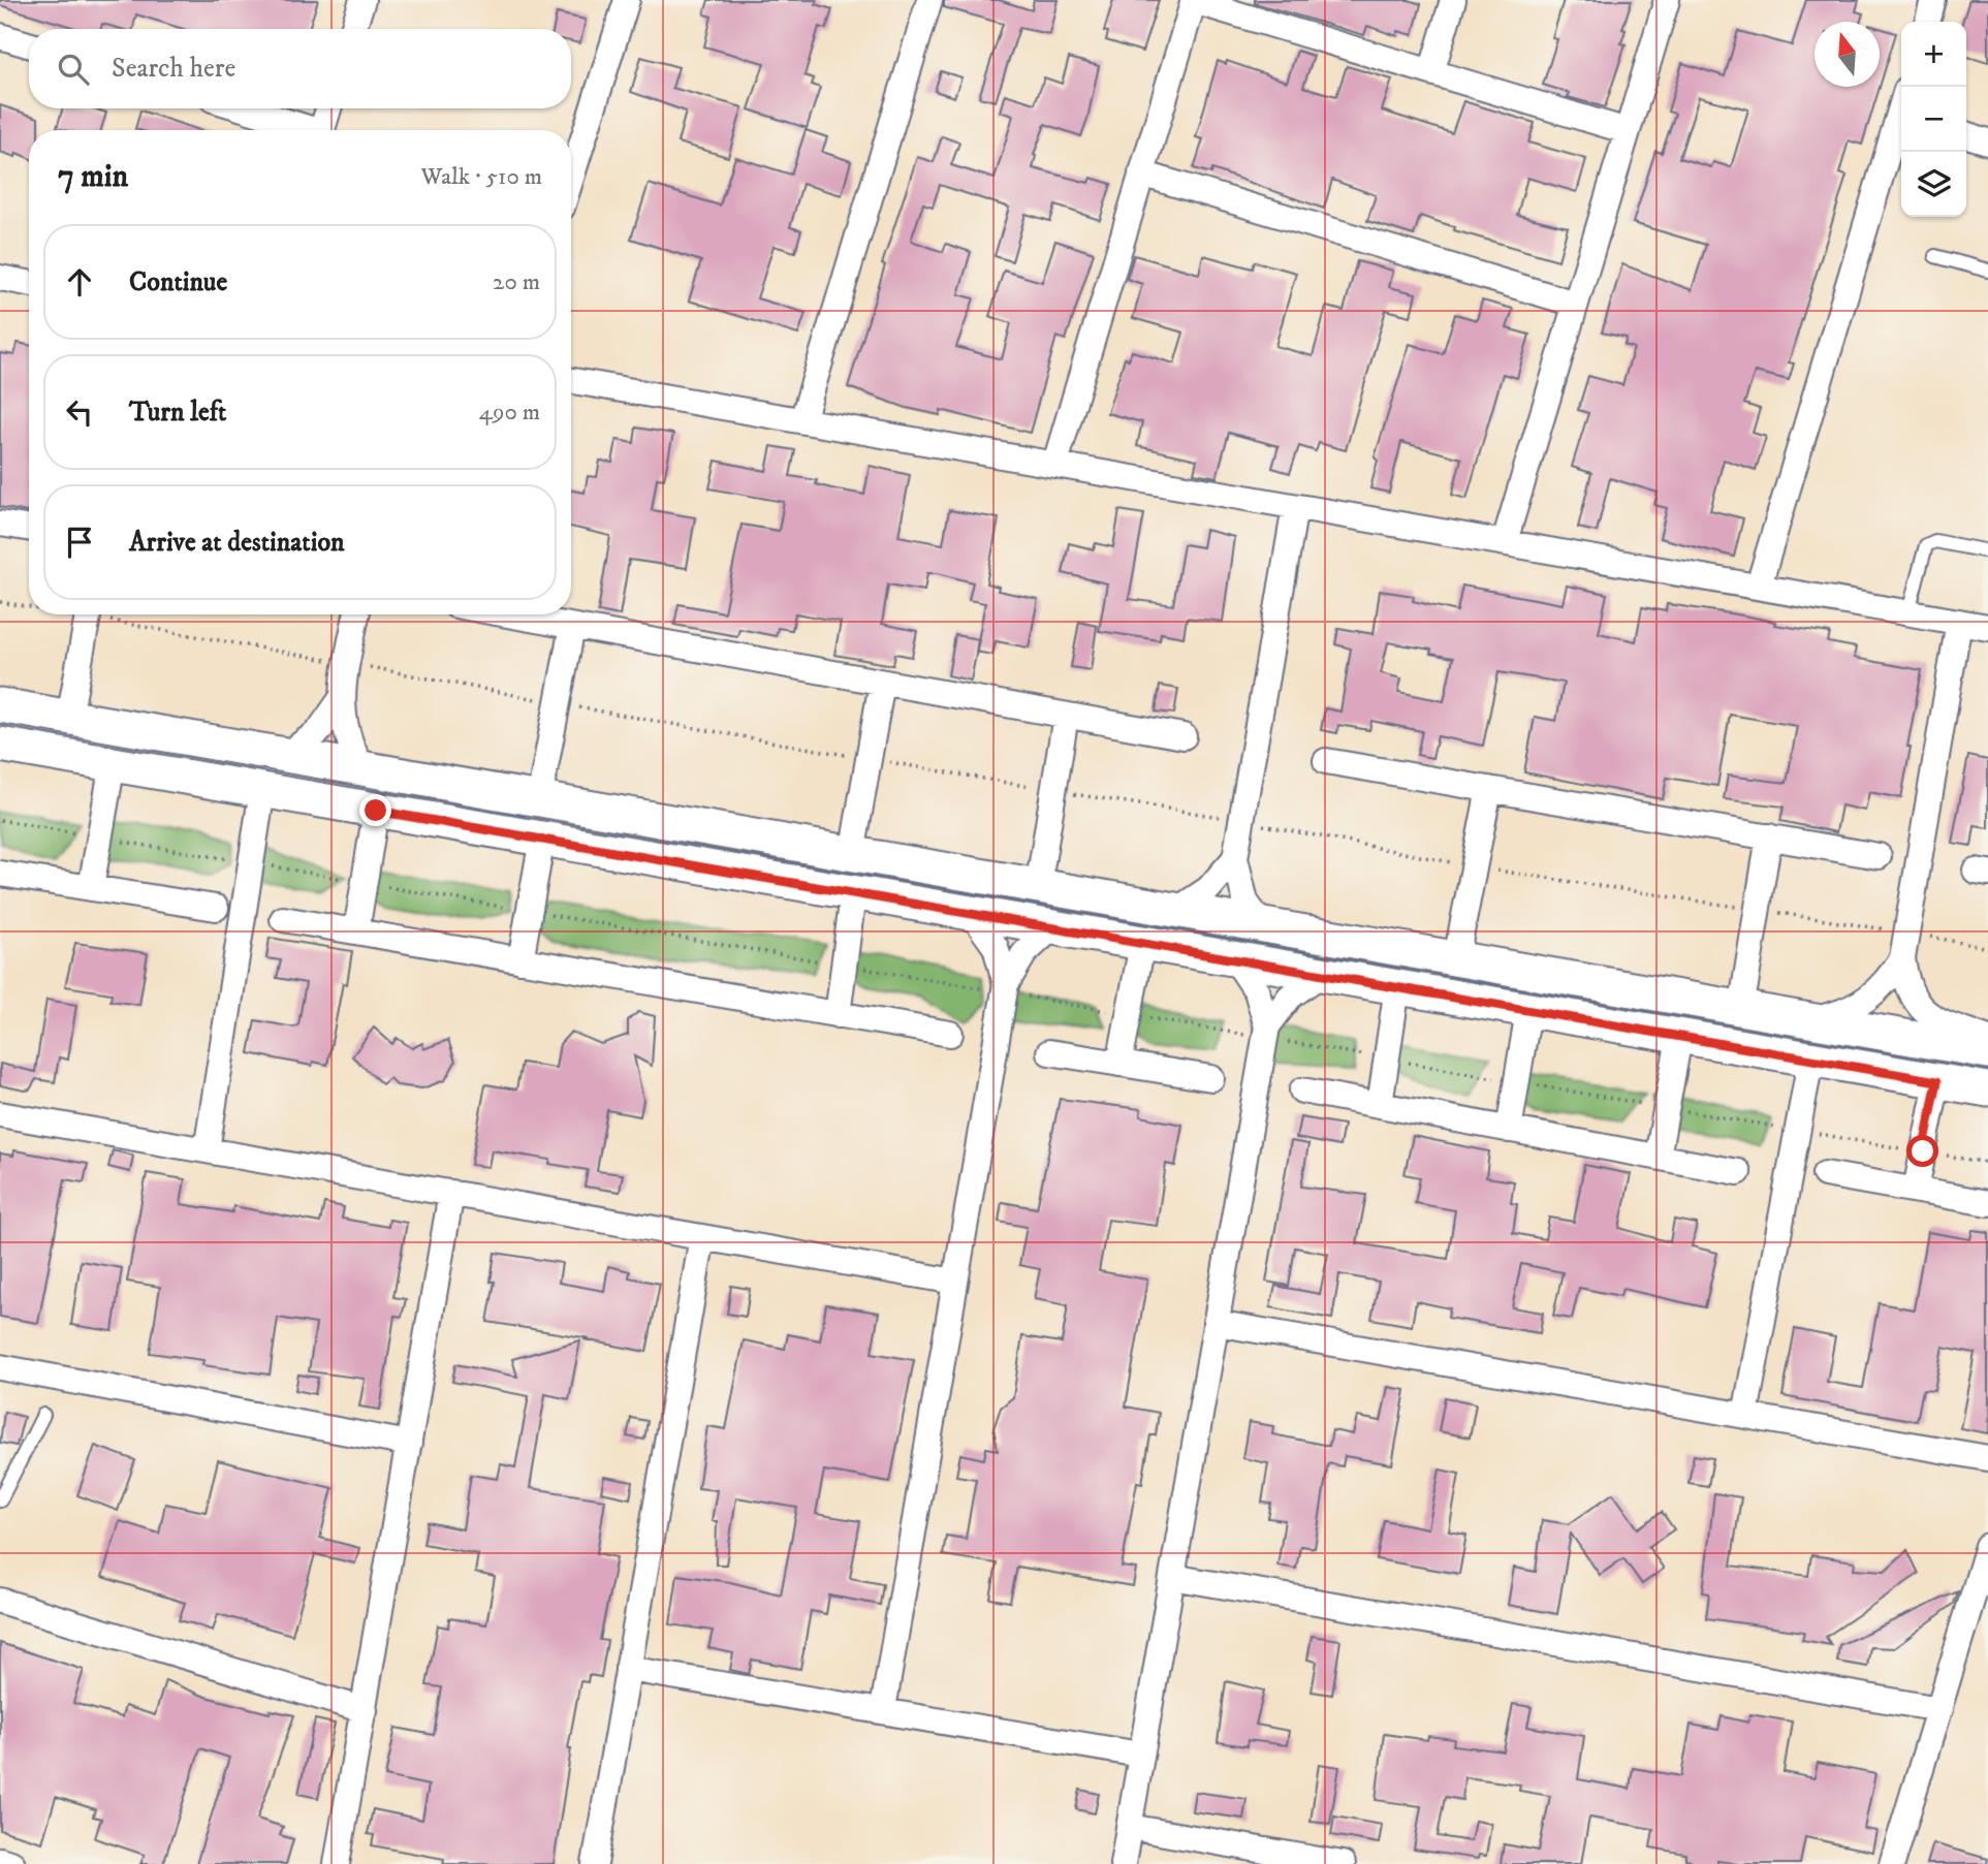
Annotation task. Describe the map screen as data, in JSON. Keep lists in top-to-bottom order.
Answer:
{
  "north": "top",
  "page": {
    "map_buttons": ["+", "−"],
    "search": "Search here",
    "heading": ["7 min", "Walk · 510 m"],
    "list": [
      ["Continue", "20 m"],
      ["Turn left", "490 m"],
      "Arrive at destination"
    ]
  }
}
